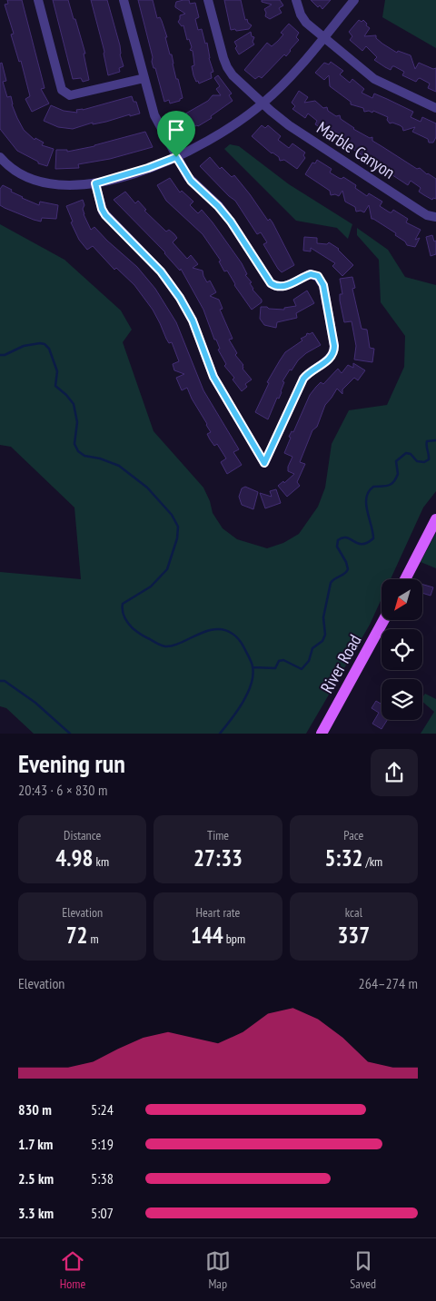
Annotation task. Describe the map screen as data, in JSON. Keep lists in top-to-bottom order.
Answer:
{
  "streets": {
    "main road": ["River Road"],
    "street": ["Marble Canyon"]
  },
  "north": "bottom left",
  "page": {
    "heading": ["Evening run", "20:43 · 6 × 830 m"],
    "stats": [
      ["Distance", "4.98 km"],
      ["Time", "27:33"],
      ["Pace", "5:32 /km"],
      ["Elevation", "72 m"],
      ["Heart rate", "144 bpm"],
      ["kcal", "337"]
    ],
    "chart": ["Elevation", "264–274 m"],
    "list": [
      {
        "name": "830 m",
        "note": "5:24"
      },
      {
        "name": "1.7 km",
        "note": "5:19"
      },
      {
        "name": "2.5 km",
        "note": "5:38"
      },
      {
        "name": "3.3 km",
        "note": "5:07"
      }
    ],
    "tabs": ["Home", "Map", "Saved"]
  }
}
